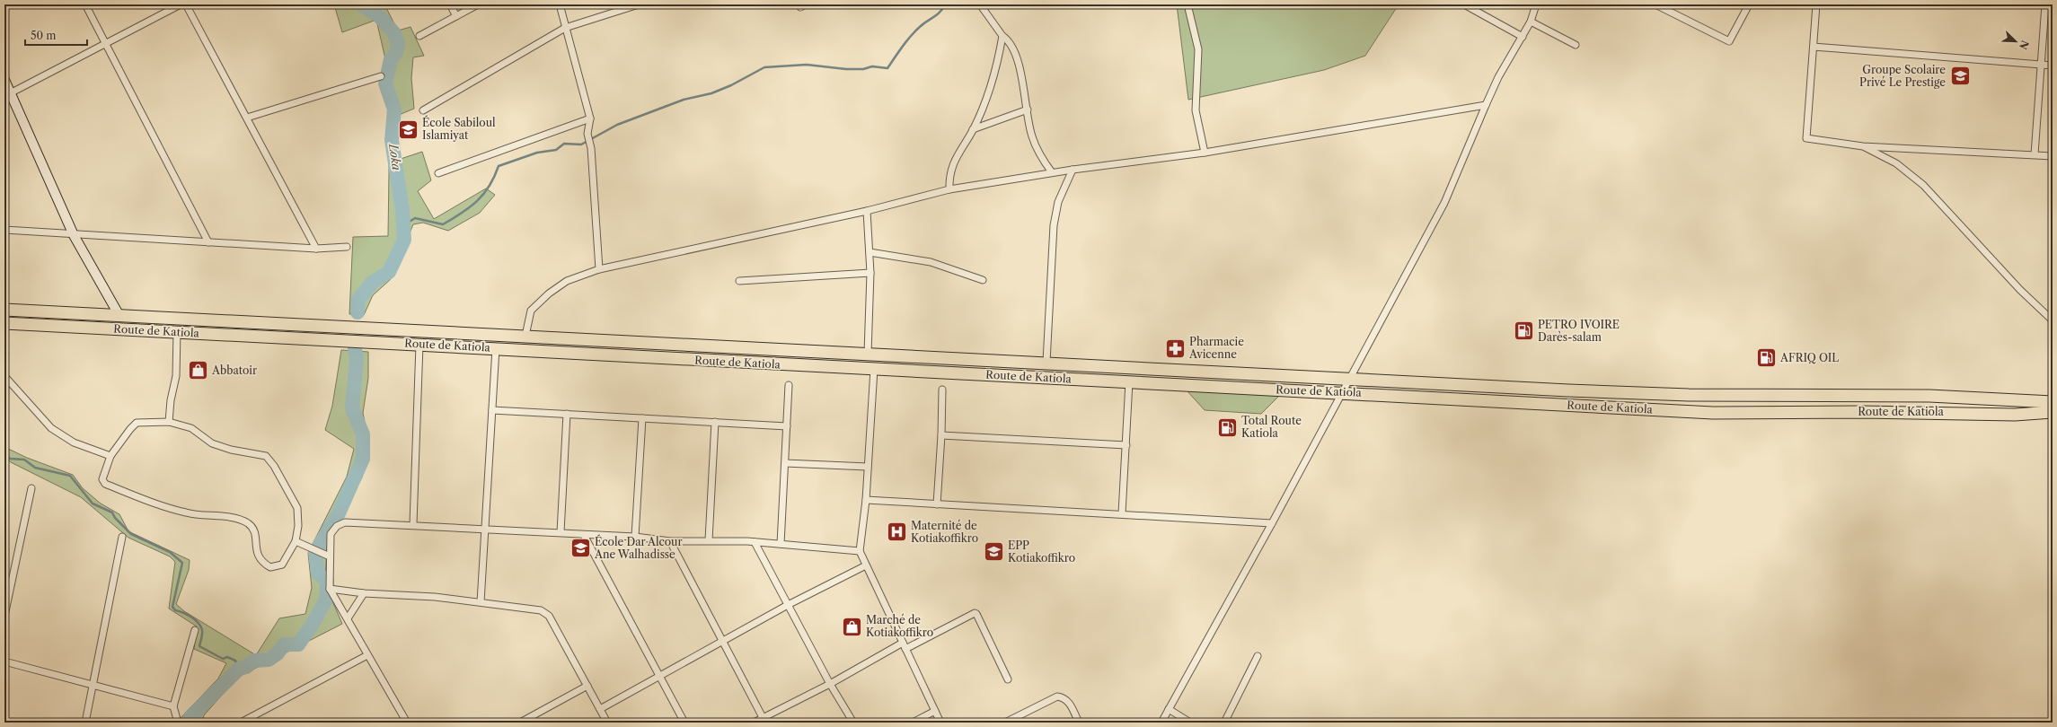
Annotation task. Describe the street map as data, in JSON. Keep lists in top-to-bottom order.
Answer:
{
  "streets": {
    "highway": ["Route de Katiola"]
  },
  "water": ["Loka"],
  "places": {
    "school or university": [
      "Groupe Scolaire Privé Le Prestige",
      "École Sabiloul Islamiyat",
      "École Dar Alcour Ane Walhadisse",
      "EPP Kotiakoffikro"
    ],
    "fuel station": ["PETRO IVOIRE Darès-salam", "AFRIQ OIL", "Total Route Katiola"],
    "pharmacy": ["Pharmacie Avicenne"],
    "shop": ["Abbatoir", "Marché de Kotiakoffikro"],
    "hospital": ["Maternité de Kotiakoffikro"]
  },
  "scale_bar": "50 m",
  "north": "bottom right"
}
